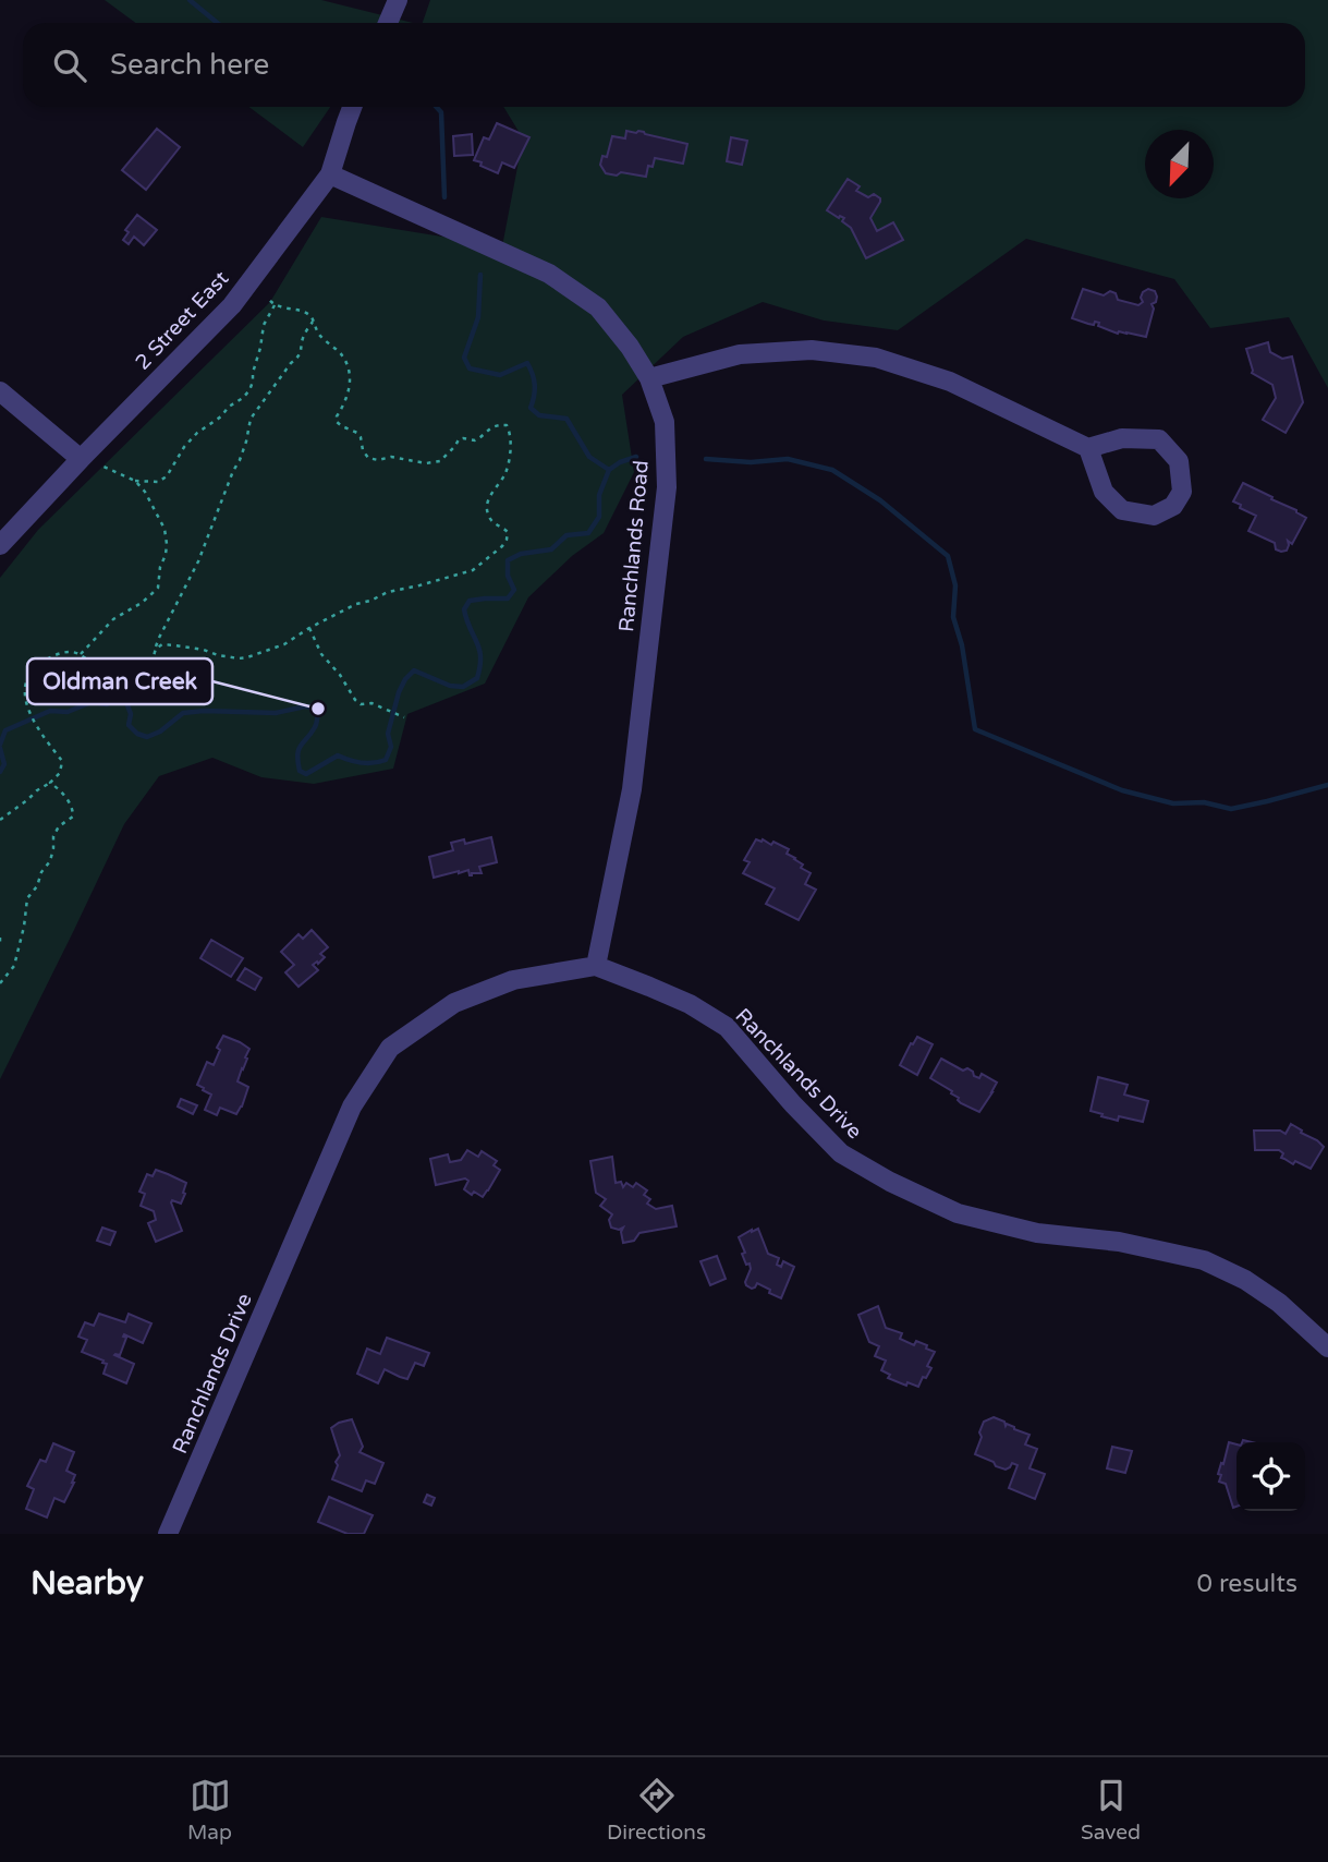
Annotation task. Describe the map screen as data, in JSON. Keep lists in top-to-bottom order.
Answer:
{
  "streets": {
    "street": ["2 Street East", "Ranchlands Road", "Ranchlands Drive"]
  },
  "crossings": [
    ["2 Street East", "Ranchlands Road"],
    ["Ranchlands Road", "Ranchlands Drive"]
  ],
  "places": ["Oldman Creek"],
  "north": "bottom left",
  "page": {
    "search": "Search here",
    "heading": ["Nearby", "0 results"],
    "nav": ["Map", "Directions", "Saved"]
  }
}
